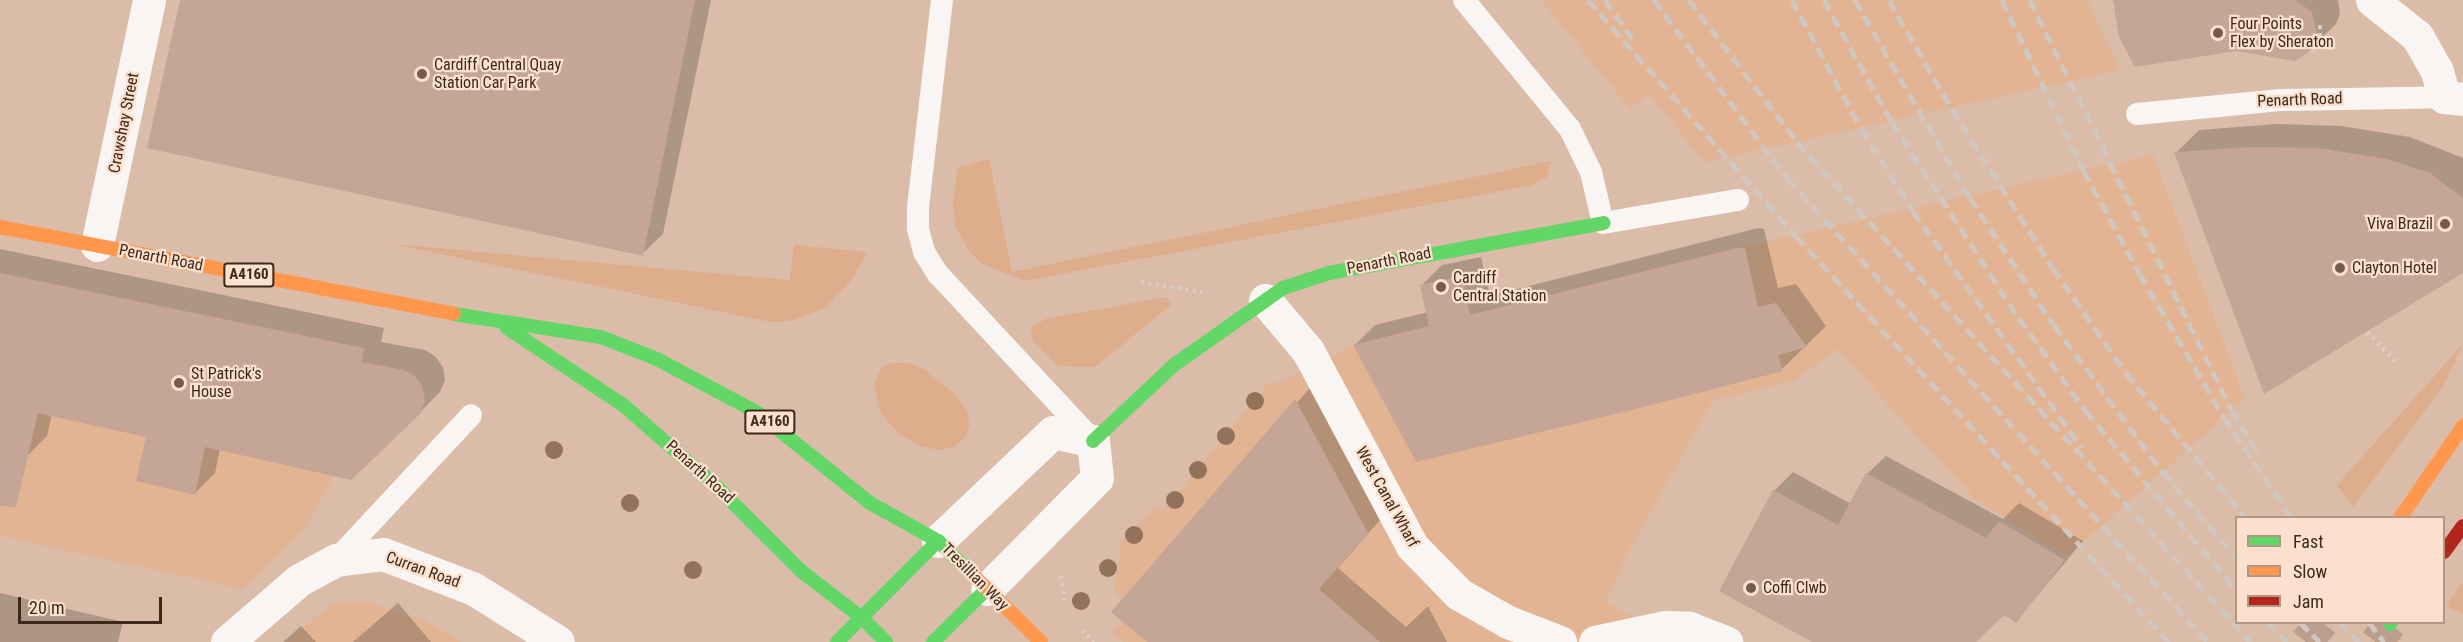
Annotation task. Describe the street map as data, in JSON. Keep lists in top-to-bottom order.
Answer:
{
  "streets": {
    "main road": ["Penarth Road", "A4160", "Tresillian Way"],
    "street": ["Crawshay Street", "West Canal Wharf", "Curran Road"]
  },
  "crossings": [
    ["Penarth Road", "Crawshay Street"],
    ["Penarth Road", "West Canal Wharf"],
    ["Penarth Road", "Tresillian Way"]
  ],
  "places": [
    "Four Points Flex by Sheraton",
    "Cardiff Central Quay Station Car Park",
    "Viva Brazil",
    "Clayton Hotel",
    "Cardiff Central Station",
    "St Patrick's House",
    "Coffi Clwb"
  ],
  "legend": ["Fast", "Slow", "Jam"],
  "scale_bar": "20 m"
}
